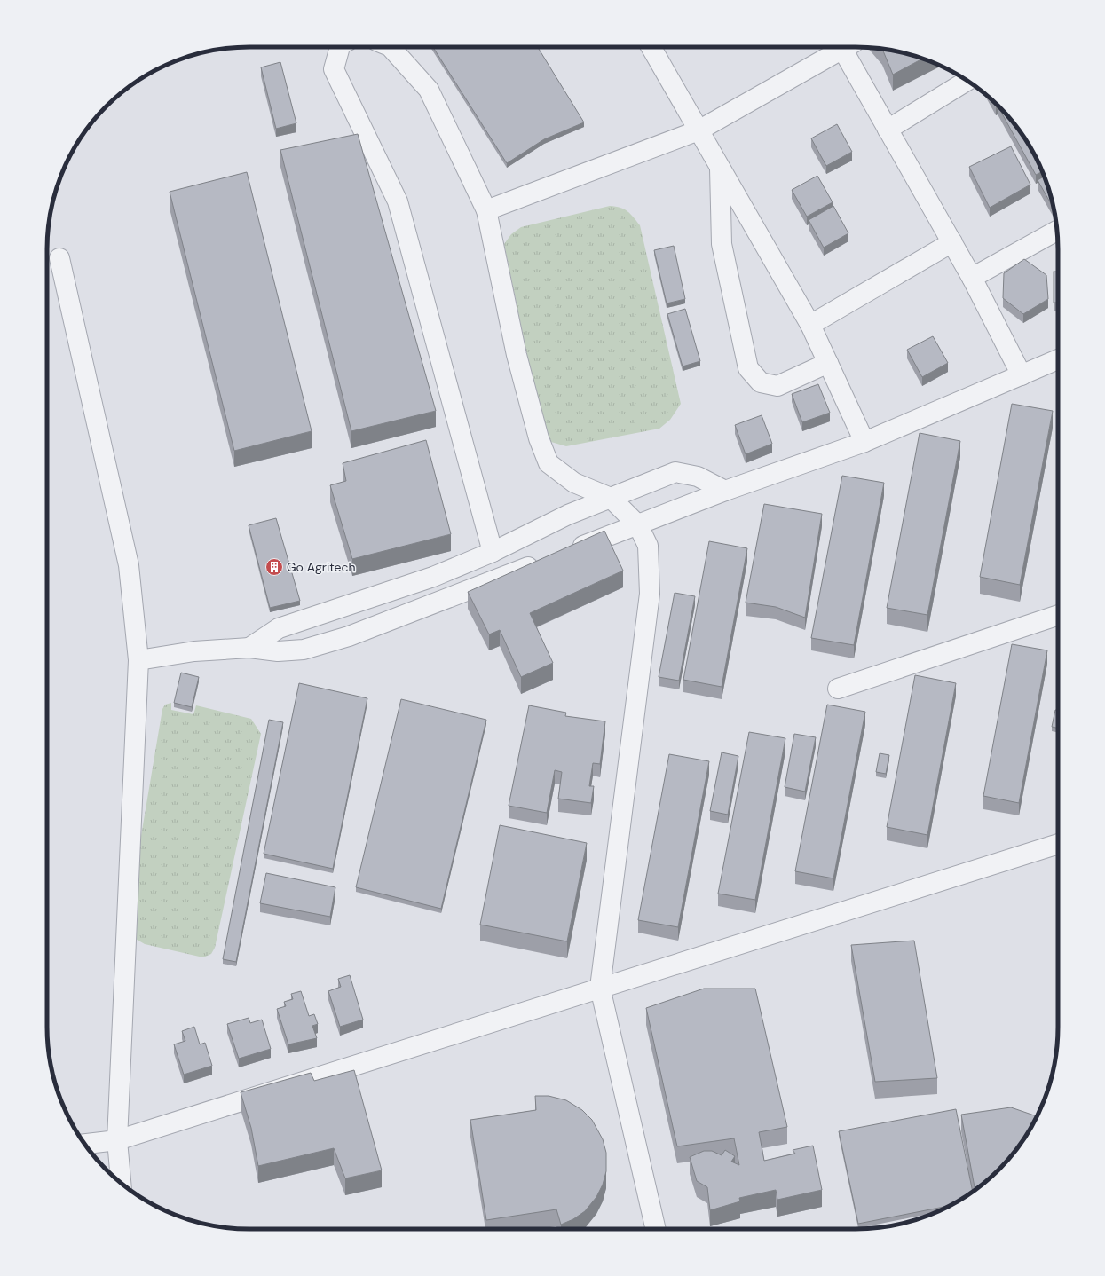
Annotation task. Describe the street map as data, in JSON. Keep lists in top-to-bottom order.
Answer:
{
  "places": {
    "building": ["Go Agritech"]
  }
}
